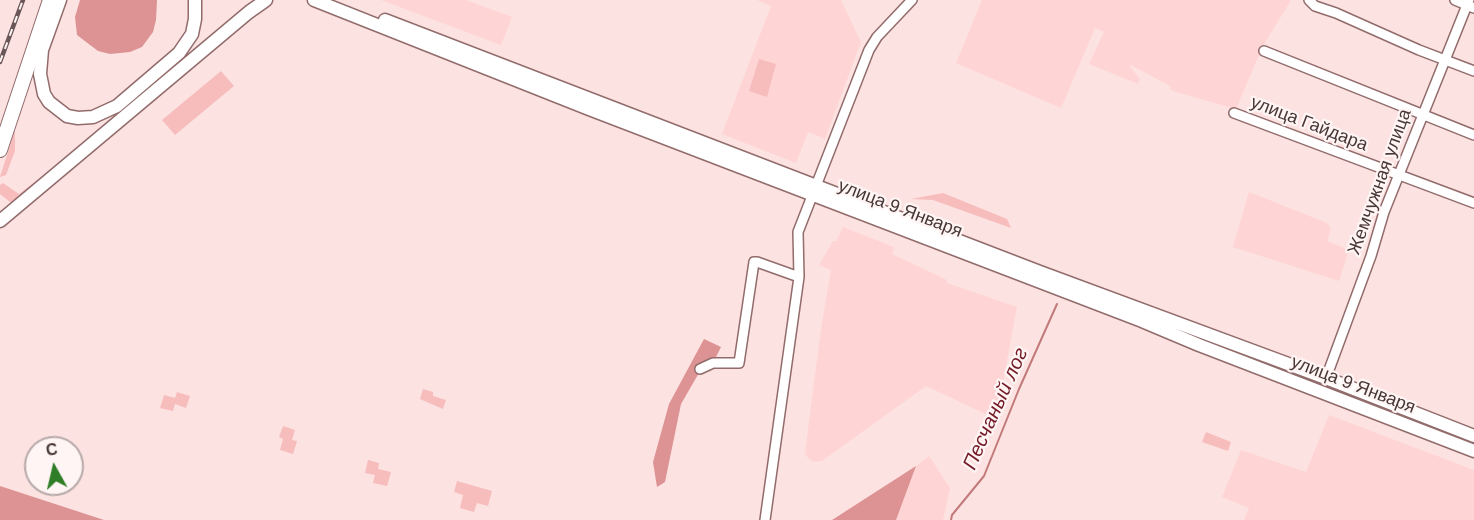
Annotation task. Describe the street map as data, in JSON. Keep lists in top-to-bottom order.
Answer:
{
  "streets": {
    "main road": ["улица 9 Января"],
    "street": ["улица Гайдара", "Жемчужная улица"]
  },
  "crossings": [
    ["улица Гайдара", "Жемчужная улица"],
    ["Жемчужная улица", "улица 9 Января"]
  ],
  "water": ["Песчаный лог"],
  "north": "top"
}
